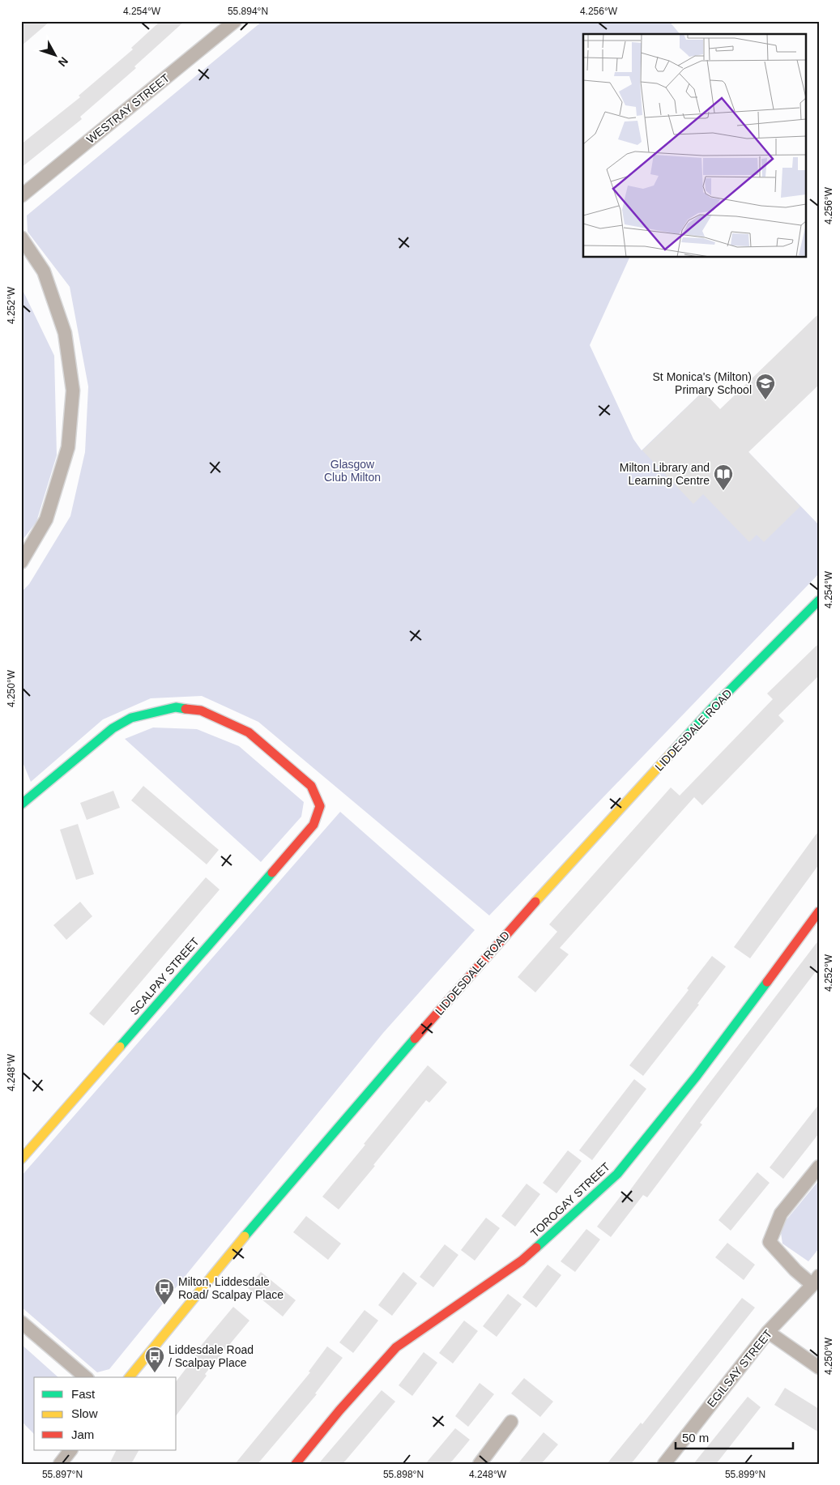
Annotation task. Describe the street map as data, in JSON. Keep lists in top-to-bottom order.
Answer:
{
  "streets": {
    "street": [
      "WESTRAY STREET",
      "LIDDESDALE ROAD",
      "SCALPAY STREET",
      "TOROGAY STREET",
      "EGILSAY STREET"
    ]
  },
  "parks": ["Glasgow Club Milton"],
  "places": {
    "school or university": ["St Monica's (Milton) Primary School"],
    "library": ["Milton Library and Learning Centre"],
    "bus stop": ["Milton, Liddesdale Road/ Scalpay Place", "Liddesdale Road / Scalpay Place"]
  },
  "legend": ["Fast", "Slow", "Jam"],
  "scale_bar": "50 m",
  "north": "bottom right",
  "coordinates": [
    "4.254°W",
    "55.894°N",
    "4.256°W",
    "4.252°W",
    "4.250°W",
    "4.248°W",
    "55.897°N",
    "55.898°N",
    "55.899°N"
  ]
}
